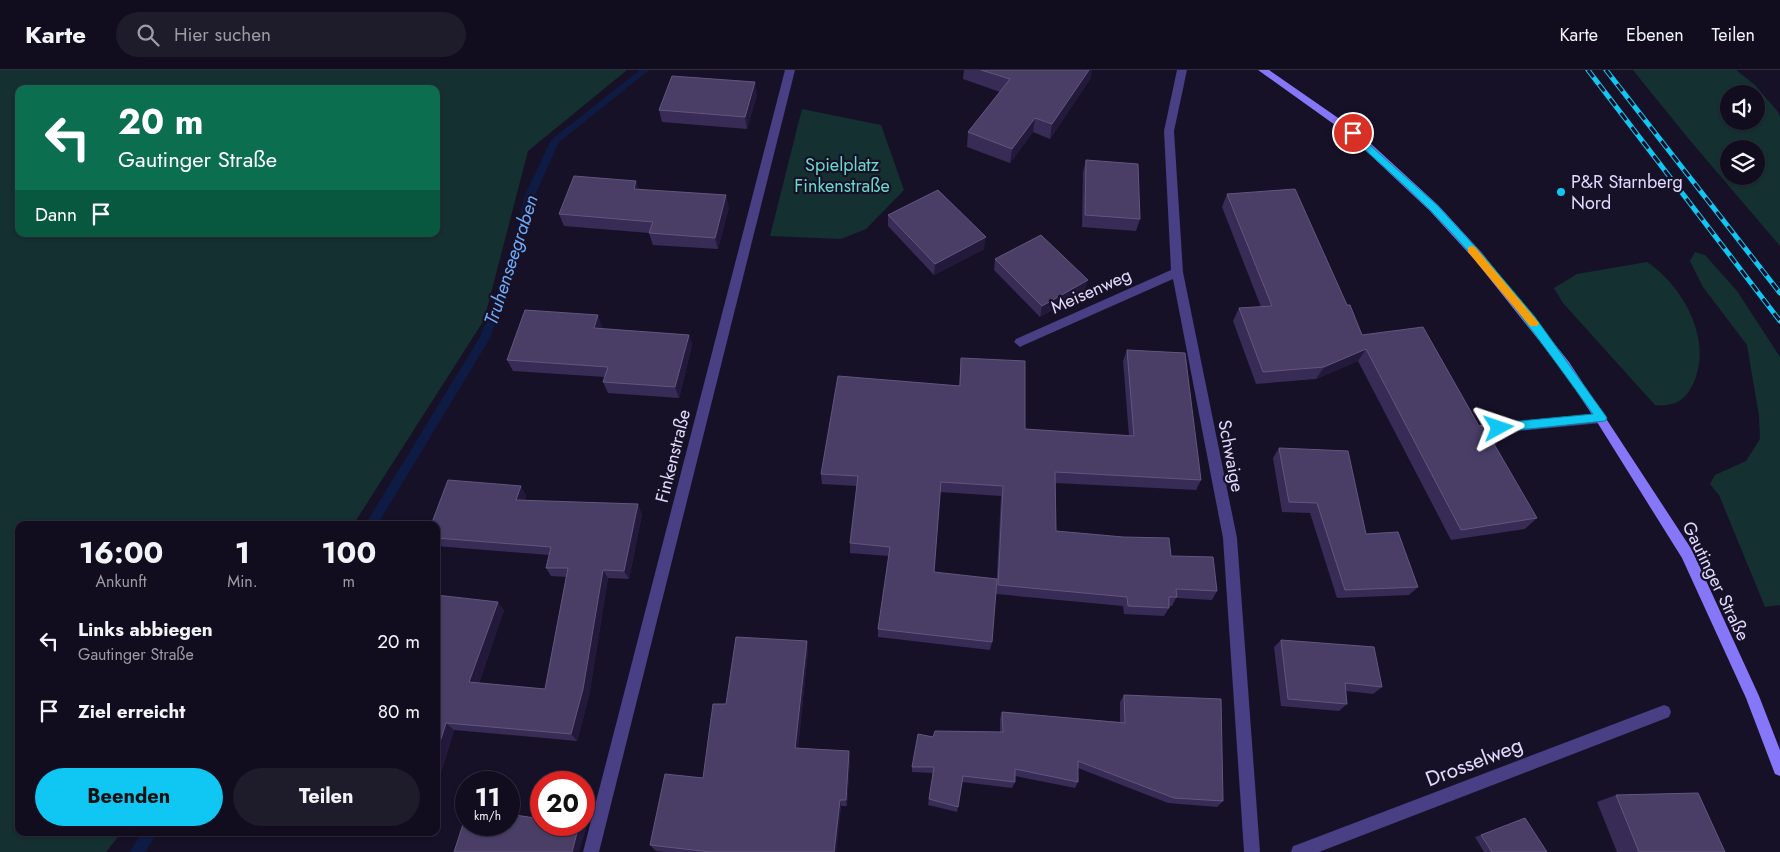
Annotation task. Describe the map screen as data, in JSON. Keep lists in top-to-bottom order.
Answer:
{
  "streets": {
    "main road": ["Gautinger Straße"],
    "street": [
      "Meisenweg",
      "Finkenstraße",
      "Schwaige",
      "Drosselweg"
    ]
  },
  "crossings": [
    ["Meisenweg", "Schwaige"]
  ],
  "water": ["Truhenseegraben"],
  "parks": ["Spielplatz Finkenstraße"],
  "places": ["P&R Starnberg Nord"],
  "page": {
    "header": "Karte",
    "search": "Hier suchen",
    "nav": ["Karte", "Ebenen", "Teilen"],
    "turn": ["20 m", "Gautinger Straße"],
    "then": "Dann",
    "eta": [
      "16:00",
      "Ankunft",
      "1",
      "Min.",
      "100",
      "m"
    ],
    "list": [
      {
        "name": "Links abbiegen",
        "note": "Gautinger Straße",
        "value": "20 m"
      },
      {
        "name": "Ziel erreicht",
        "value": "80 m"
      }
    ],
    "buttons": ["Beenden", "Teilen"],
    "speed": "11 km/h",
    "limit": "20"
  }
}
